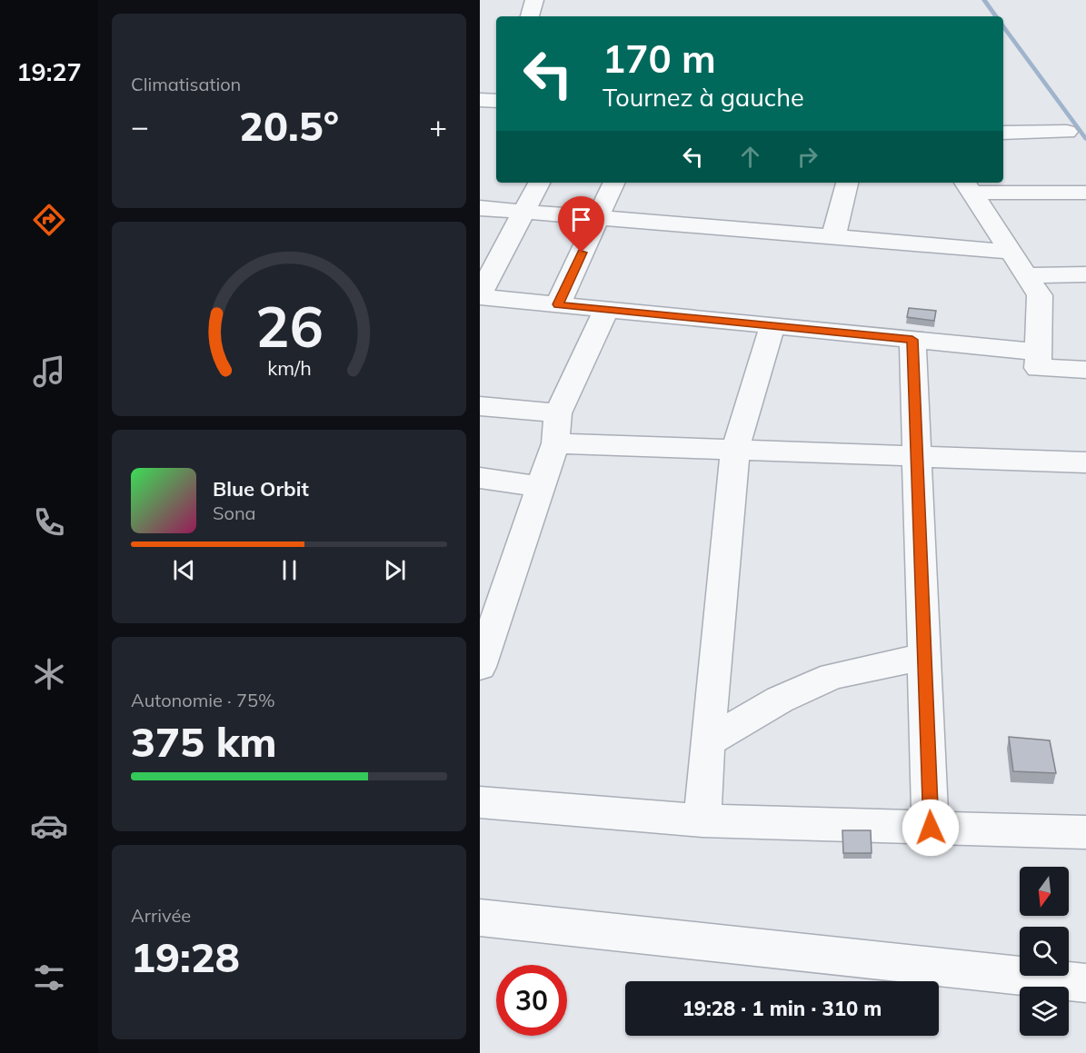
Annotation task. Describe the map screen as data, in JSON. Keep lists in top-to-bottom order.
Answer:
{
  "north": "bottom",
  "page": {
    "tabs": "19:27",
    "tile": [
      "Climatisation",
      ["Autonomie · 75%", "375 km"],
      ["Arrivée", "19:28"]
    ],
    "turn": ["170 m", "Tournez à gauche"],
    "heat": ["−", "20.5°", "+"],
    "song": ["Blue Orbit", "Sona"],
    "limit": "30",
    "trip": "19:28 · 1 min · 310 m",
    "gauge": ["26", "km/h"]
  }
}
